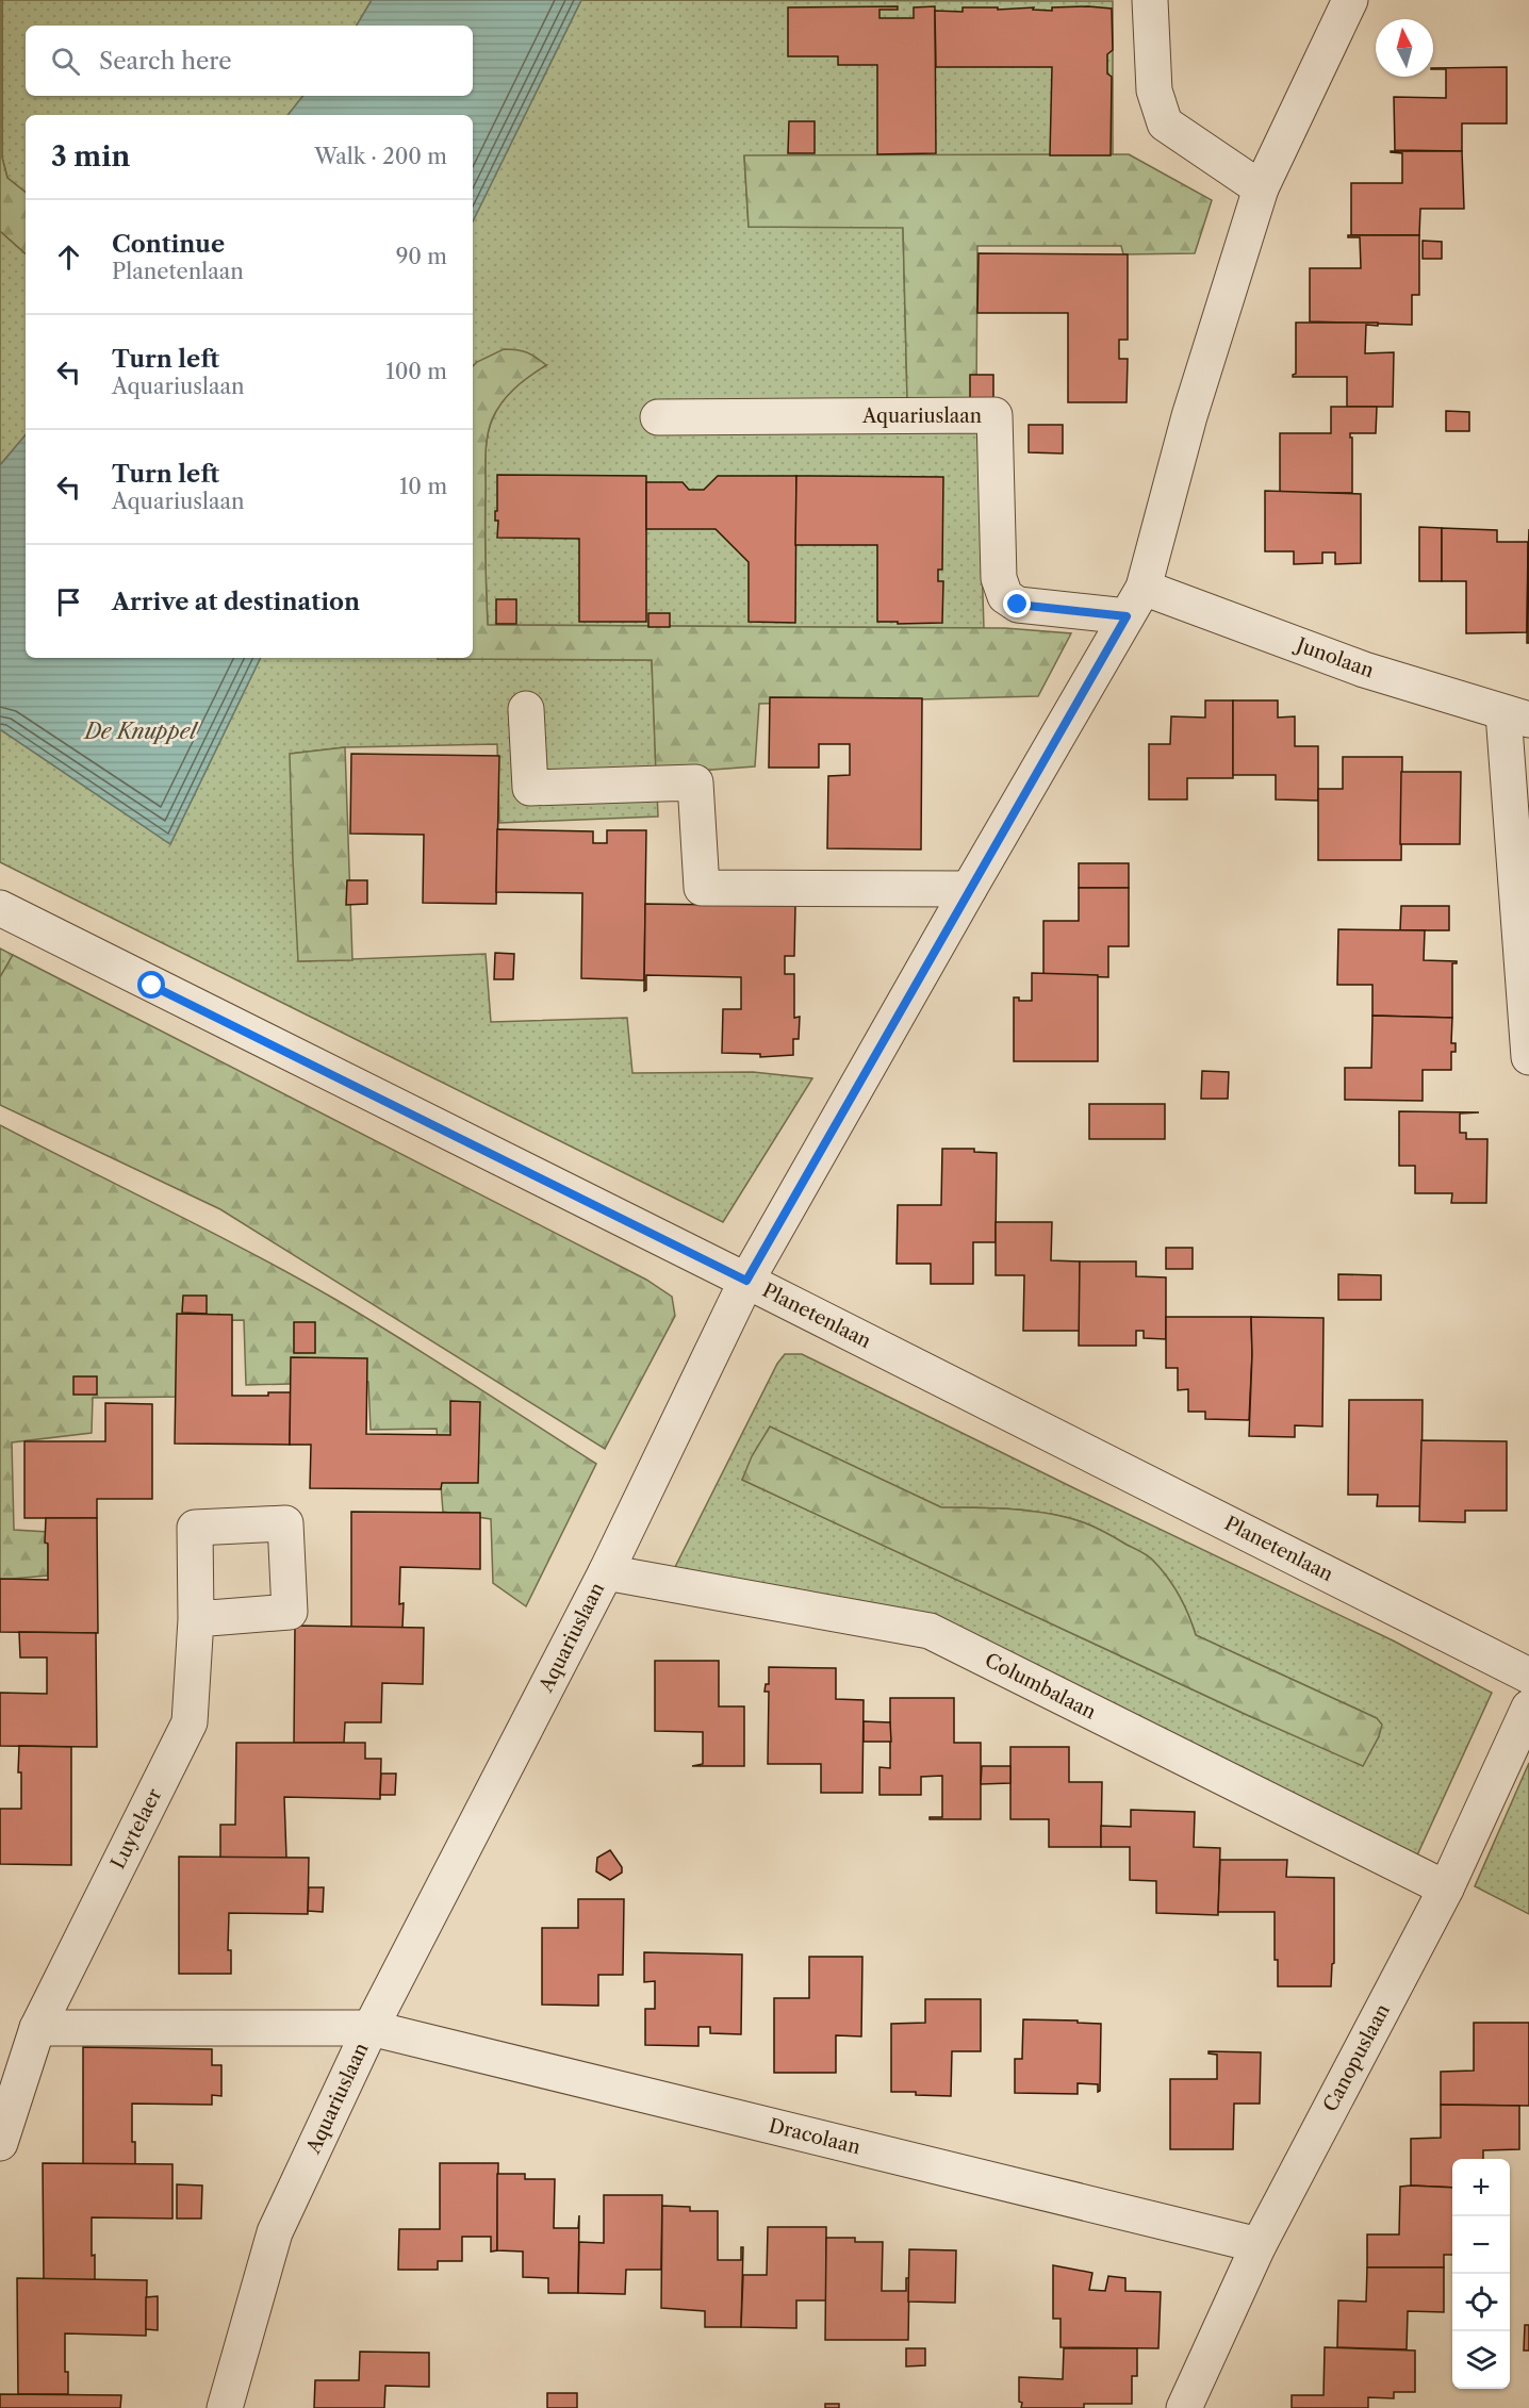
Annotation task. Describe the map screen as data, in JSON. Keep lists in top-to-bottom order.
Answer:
{
  "streets": {
    "street": [
      "Aquariuslaan",
      "Junolaan",
      "Planetenlaan",
      "Columbalaan",
      "Luytelaer",
      "Canopuslaan",
      "Dracolaan"
    ]
  },
  "crossings": [
    ["Aquariuslaan", "Junolaan"],
    ["Aquariuslaan", "Planetenlaan"],
    ["Aquariuslaan", "Columbalaan"],
    ["Aquariuslaan", "Dracolaan"],
    ["Columbalaan", "Canopuslaan"],
    ["Canopuslaan", "Dracolaan"]
  ],
  "water": ["De Knuppel"],
  "north": "top",
  "page": {
    "search": "Search here",
    "heading": ["3 min", "Walk · 200 m"],
    "list": [
      ["Continue", "Planetenlaan", "90 m"],
      ["Turn left", "Aquariuslaan", "100 m"],
      ["Turn left", "Aquariuslaan", "10 m"],
      "Arrive at destination"
    ],
    "map_buttons": ["+", "−"]
  }
}
